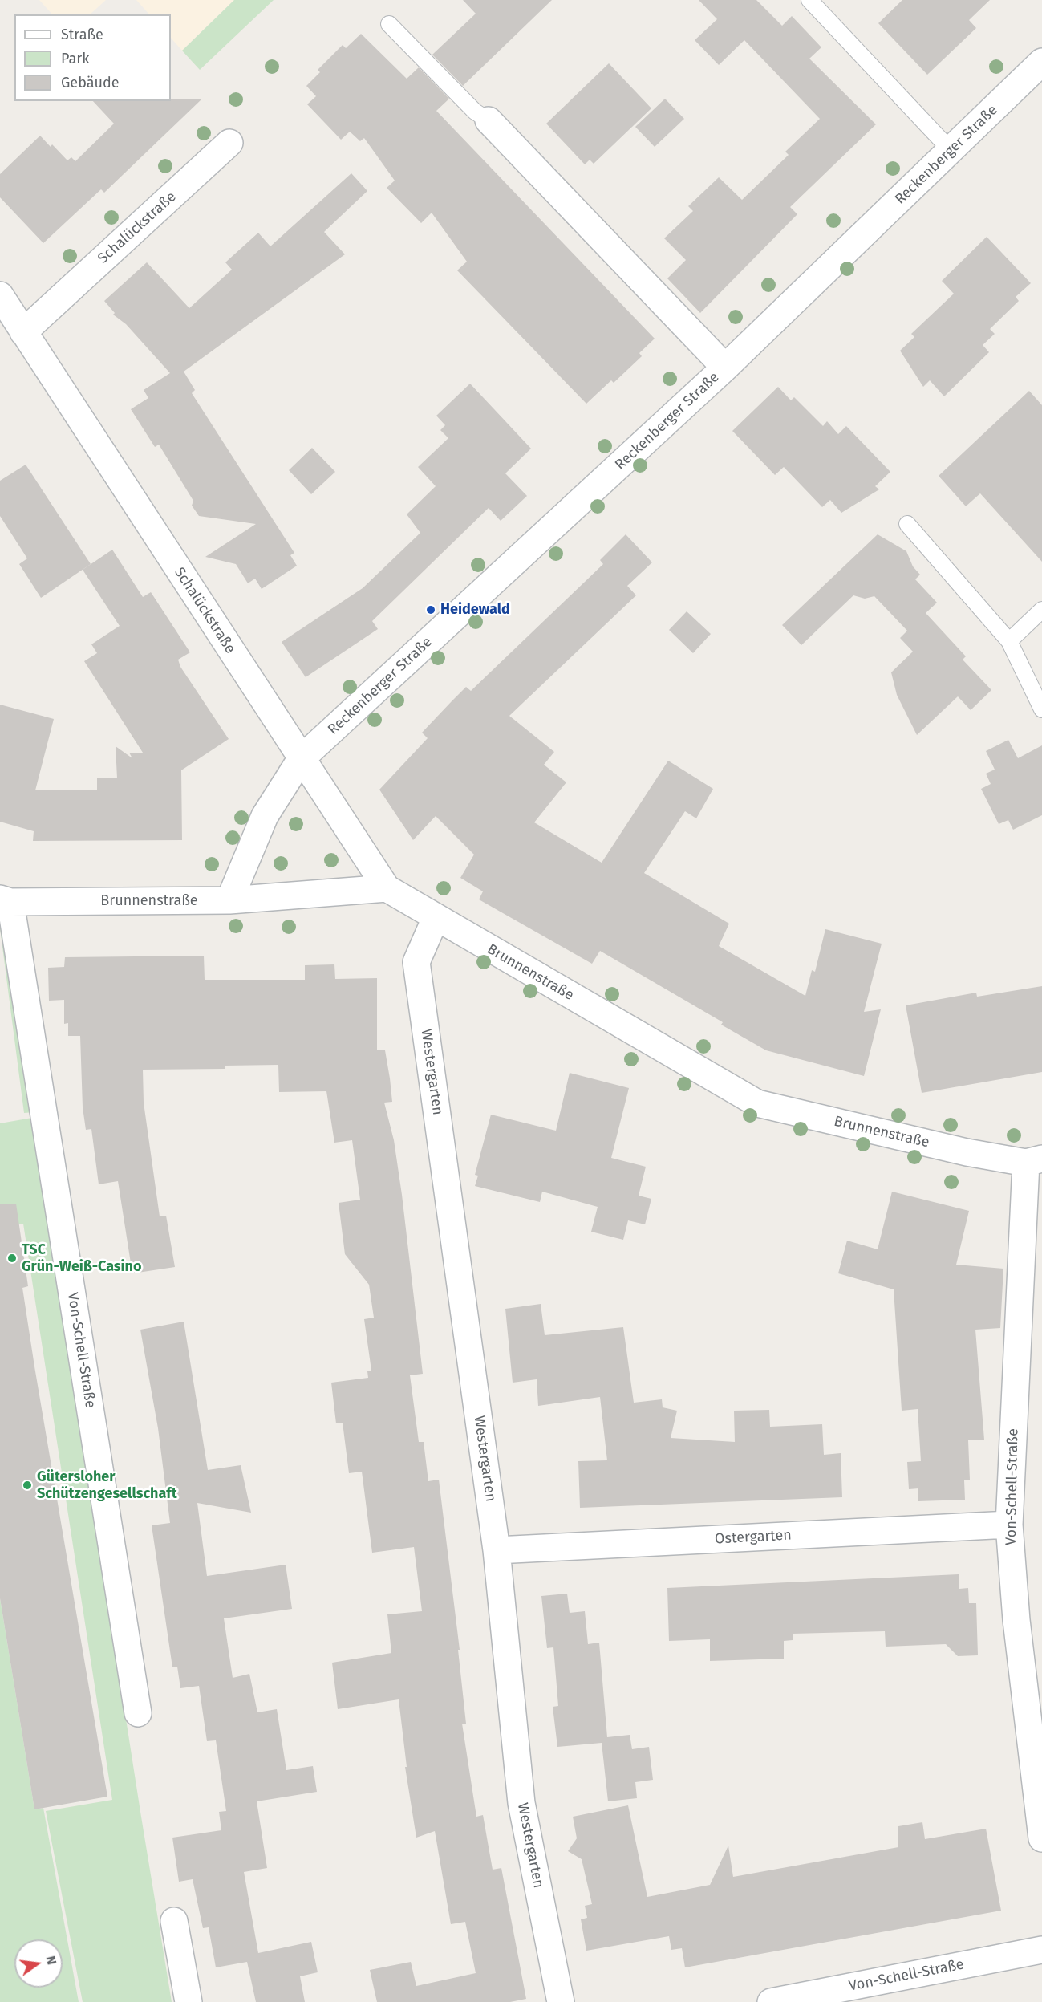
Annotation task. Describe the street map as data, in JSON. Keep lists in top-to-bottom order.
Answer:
{
  "streets": {
    "street": [
      "Reckenberger Straße",
      "Schalückstraße",
      "Brunnenstraße",
      "Westergarten",
      "Von-Schell-Straße",
      "Ostergarten"
    ]
  },
  "crossings": [
    ["Reckenberger Straße", "Schalückstraße"],
    ["Reckenberger Straße", "Brunnenstraße"],
    ["Schalückstraße", "Brunnenstraße"],
    ["Brunnenstraße", "Westergarten"],
    ["Brunnenstraße", "Von-Schell-Straße"],
    ["Westergarten", "Ostergarten"],
    ["Von-Schell-Straße", "Ostergarten"]
  ],
  "places": ["Heidewald", "TSC Grün-Weiß-Casino", "Gütersloher Schützengesellschaft"],
  "legend": ["Straße", "Park", "Gebäude"],
  "north": "right"
}
